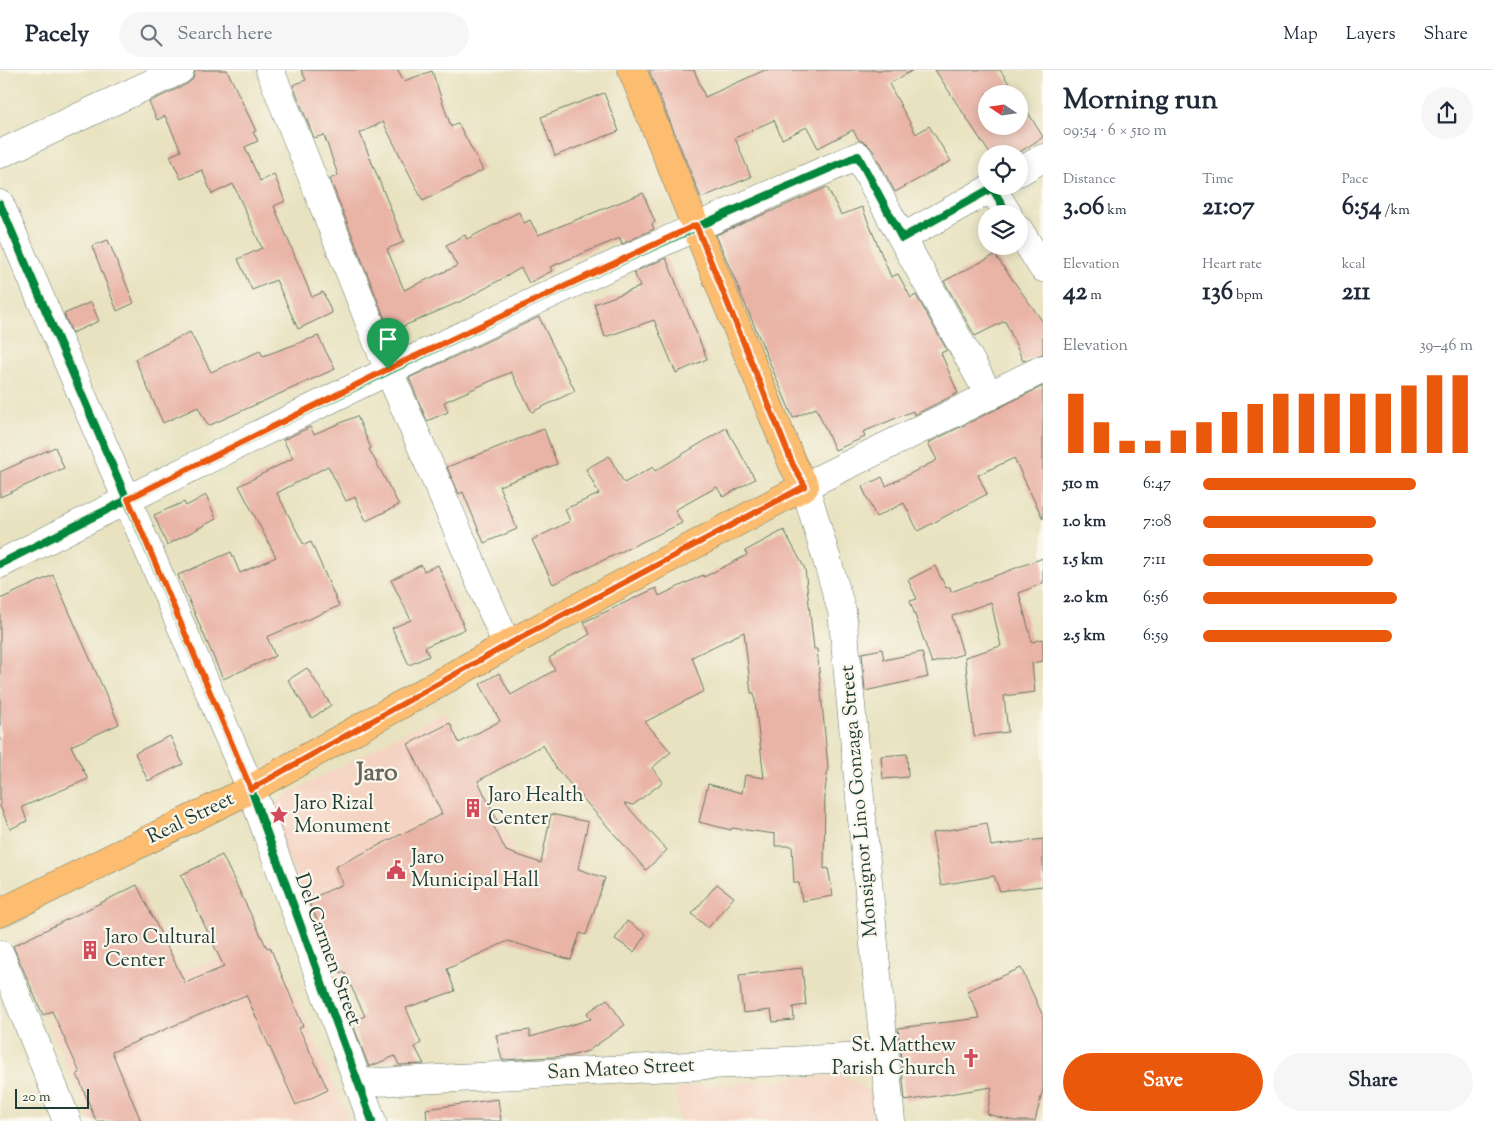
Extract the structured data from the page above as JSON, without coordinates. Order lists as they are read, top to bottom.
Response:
{
  "streets": {
    "main road": ["Real Street"],
    "street": ["Monsignor Lino Gonzaga Street", "Del Carmen Street", "San Mateo Street"]
  },
  "crossings": [
    ["Monsignor Lino Gonzaga Street", "Real Street"],
    ["Monsignor Lino Gonzaga Street", "San Mateo Street"],
    ["Real Street", "Del Carmen Street"],
    ["Del Carmen Street", "San Mateo Street"]
  ],
  "districts": ["Jaro"],
  "places": {
    "building": ["Jaro Health Center", "Jaro Cultural Center"],
    "place": ["Jaro Rizal Monument"],
    "public building": ["Jaro Municipal Hall"],
    "church": ["St. Matthew Parish Church"]
  },
  "scale_bar": "20 m",
  "north": "left",
  "page": {
    "header": "Pacely",
    "search": "Search here",
    "nav": ["Map", "Layers", "Share"],
    "heading": ["Morning run", "09:54 · 6 × 510 m"],
    "stats": [
      ["Distance", "3.06 km"],
      ["Time", "21:07"],
      ["Pace", "6:54 /km"],
      ["Elevation", "42 m"],
      ["Heart rate", "136 bpm"],
      ["kcal", "211"]
    ],
    "chart": ["Elevation", "39–46 m"],
    "list": [
      {
        "name": "510 m",
        "note": "6:47"
      },
      {
        "name": "1.0 km",
        "note": "7:08"
      },
      {
        "name": "1.5 km",
        "note": "7:11"
      },
      {
        "name": "2.0 km",
        "note": "6:56"
      },
      {
        "name": "2.5 km",
        "note": "6:59"
      }
    ],
    "buttons": ["Save", "Share"],
    "scale": "20 m"
  }
}
